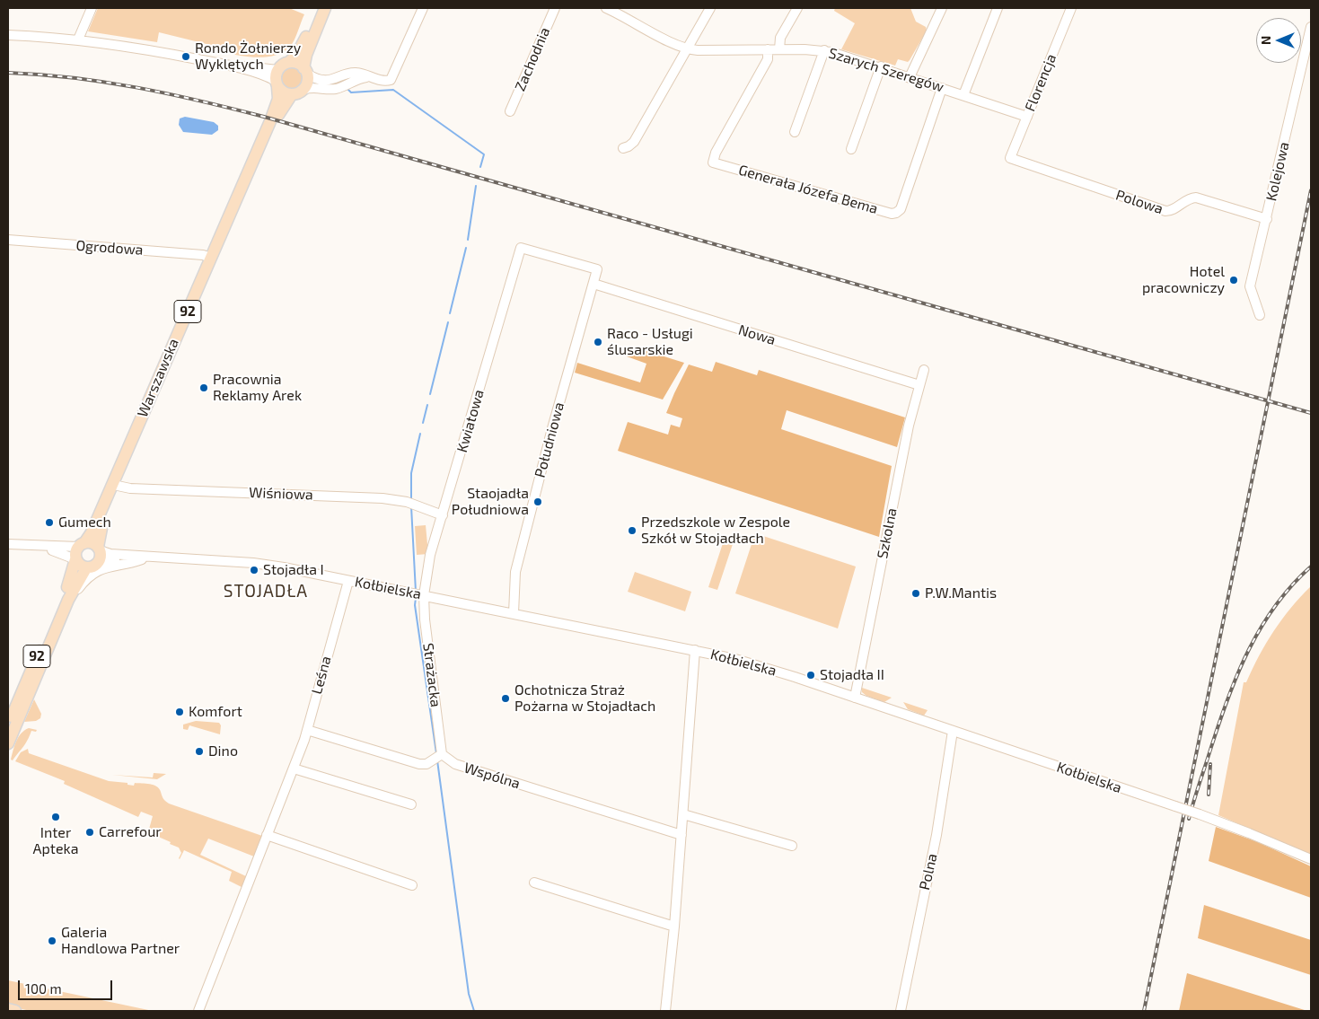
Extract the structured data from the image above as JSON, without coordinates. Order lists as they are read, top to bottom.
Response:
{
  "streets": {
    "main road": ["92", "Warszawska"],
    "street": [
      "Zachodnia",
      "Szarych Szeregów",
      "Florencja",
      "Kolejowa",
      "Generała Józefa Bema",
      "Polowa",
      "Ogrodowa",
      "Nowa",
      "Kwiatowa",
      "Południowa",
      "Wiśniowa",
      "Szkolna",
      "Kołbielska",
      "Leśna",
      "Strażacka",
      "Wspólna",
      "Polna"
    ]
  },
  "crossings": [
    ["Szarych Szeregów", "Florencja"],
    ["Szarych Szeregów", "Generała Józefa Bema"],
    ["Florencja", "Polowa"],
    ["Kolejowa", "Polowa"],
    ["Ogrodowa", "Warszawska"],
    ["92", "Warszawska"],
    ["92", "Kołbielska"],
    ["Nowa", "Południowa"],
    ["Nowa", "Szkolna"],
    ["Warszawska", "Wiśniowa"],
    ["Warszawska", "Kołbielska"],
    ["Kwiatowa", "Południowa"],
    ["Kwiatowa", "Wiśniowa"],
    ["Kwiatowa", "Kołbielska"],
    ["Kwiatowa", "Strażacka"],
    ["Południowa", "Kołbielska"],
    ["Szkolna", "Kołbielska"],
    ["Kołbielska", "Leśna"],
    ["Kołbielska", "Strażacka"],
    ["Kołbielska", "Polna"],
    ["Strażacka", "Wspólna"]
  ],
  "districts": ["STOJADŁA"],
  "places": [
    "Rondo Żołnierzy Wyklętych",
    "Hotel pracowniczy",
    "Raco - Usługi ślusarskie",
    "Pracownia Reklamy Arek",
    "Staojadła Południowa",
    "Gumech",
    "Przedszkole w Zespole Szkół w Stojadłach",
    "Stojadła I",
    "P.W.Mantis",
    "Stojadła II",
    "Ochotnicza Straż Pożarna w Stojadłach",
    "Komfort",
    "Dino",
    "Inter Apteka",
    "Carrefour",
    "Galeria Handlowa Partner"
  ],
  "scale_bar": "100 m",
  "north": "left"
}
